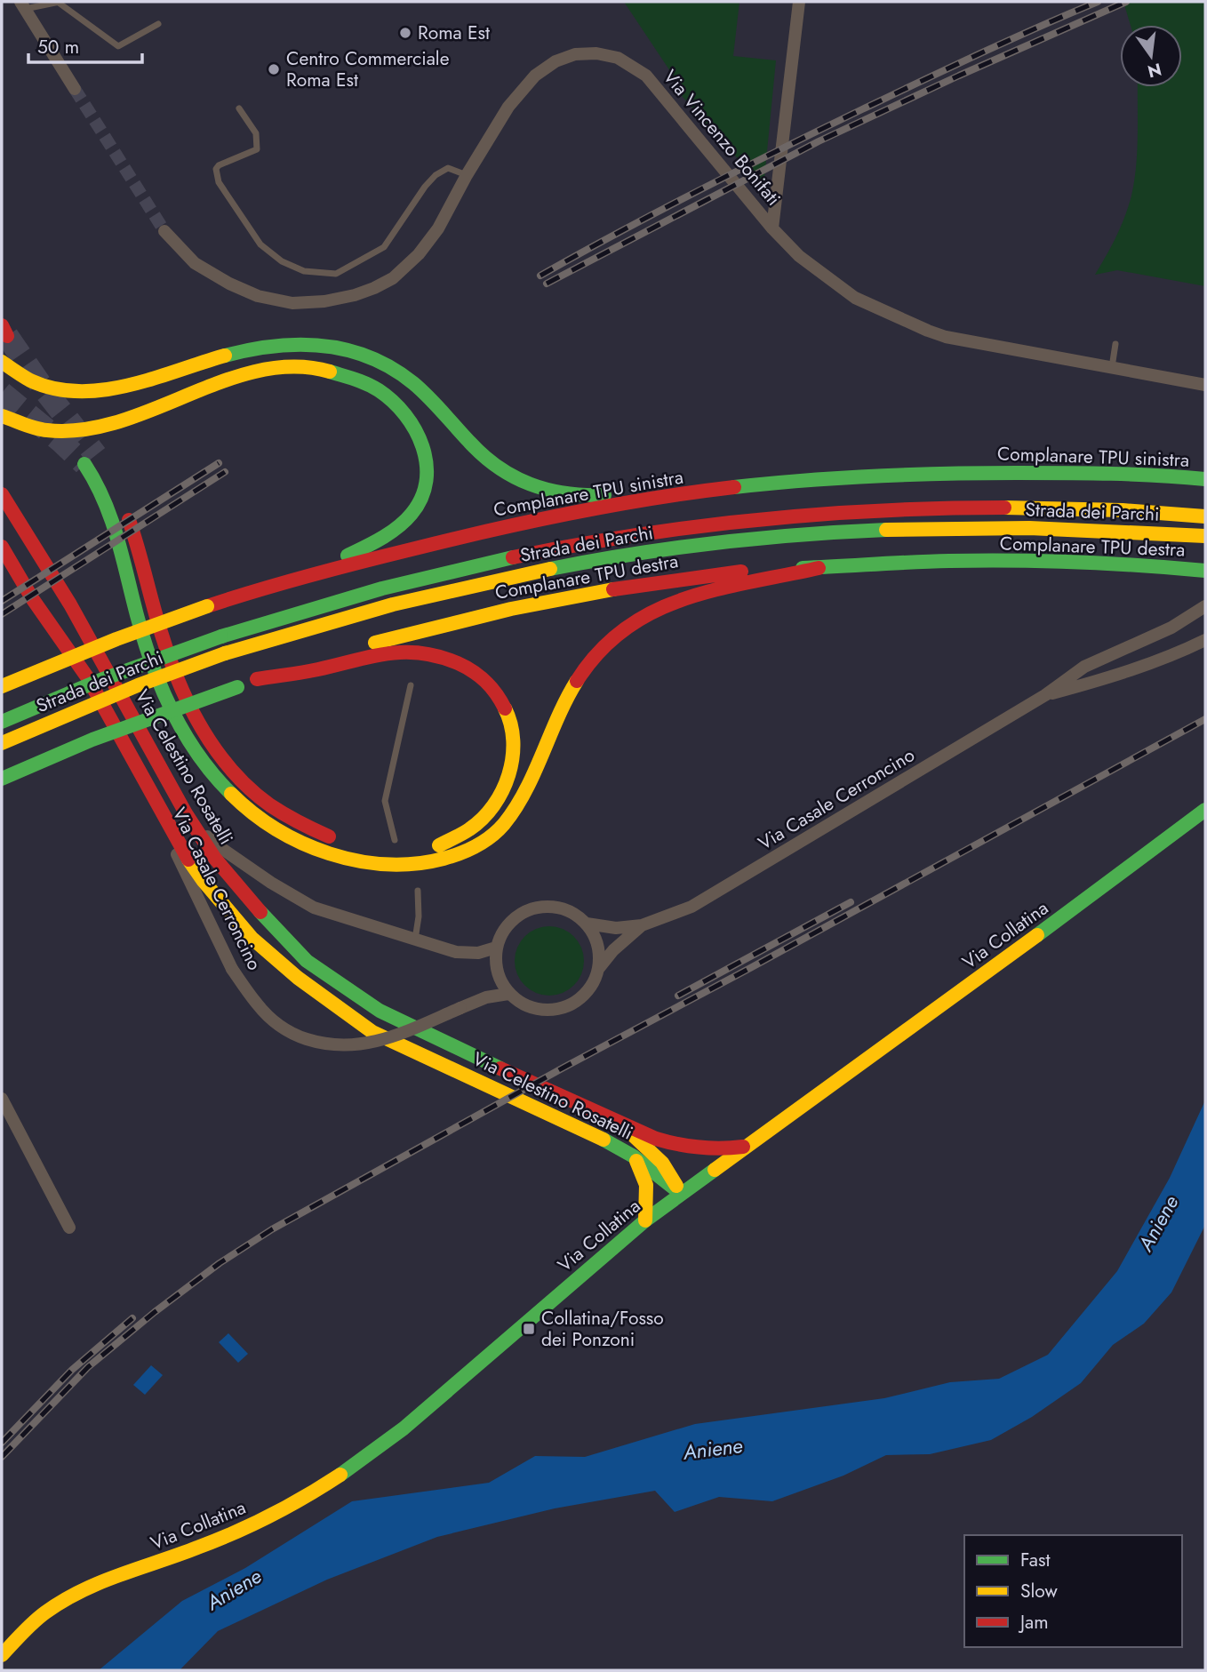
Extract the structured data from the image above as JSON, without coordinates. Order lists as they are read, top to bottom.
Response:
{
  "streets": {
    "main road": [
      "Complanare TPU sinistra",
      "Strada dei Parchi",
      "Complanare TPU destra",
      "Via Celestino Rosatelli",
      "Via Collatina"
    ],
    "street": ["Via Vincenzo Bonifati", "Via Casale Cerroncino"]
  },
  "crossings": [
    ["Via Celestino Rosatelli", "Via Casale Cerroncino"],
    ["Via Celestino Rosatelli", "Via Collatina"]
  ],
  "water": ["Aniene"],
  "places": {
    "other": ["Roma Est", "Centro Commerciale Roma Est"],
    "transit": ["Collatina/Fosso dei Ponzoni"]
  },
  "legend": ["Fast", "Slow", "Jam"],
  "scale_bar": "50 m",
  "north": "bottom"
}
